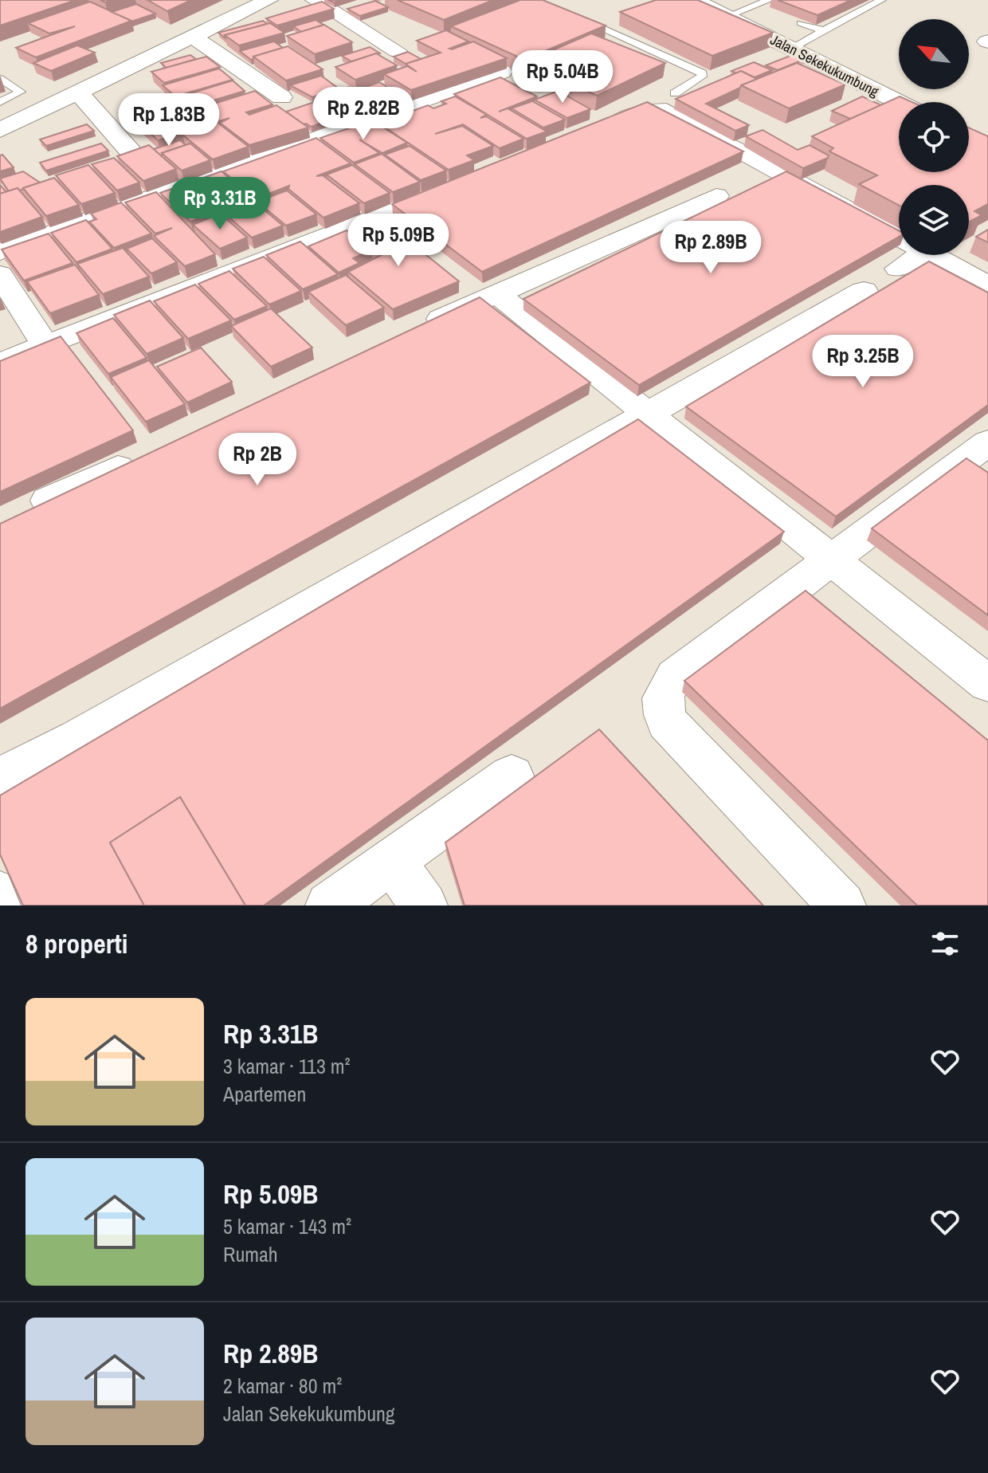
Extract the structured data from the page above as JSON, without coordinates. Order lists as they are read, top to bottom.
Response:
{
  "streets": {
    "street": ["Jalan Sekekukumbung"]
  },
  "north": "top left",
  "page": {
    "price": [
      "Rp 5.04B",
      "Rp 2.82B",
      "Rp 1.83B",
      "Rp 3.31B",
      "Rp 5.09B",
      "Rp 2.89B",
      "Rp 3.25B",
      "Rp 2B"
    ],
    "heading": "8 properti",
    "list": [
      {
        "name": "Rp 3.31B",
        "note": "3 kamar · 113 m² · Apartemen"
      },
      {
        "name": "Rp 5.09B",
        "note": "5 kamar · 143 m² · Rumah"
      },
      {
        "name": "Rp 2.89B",
        "note": "2 kamar · 80 m² · Jalan Sekekukumbung"
      }
    ]
  }
}
